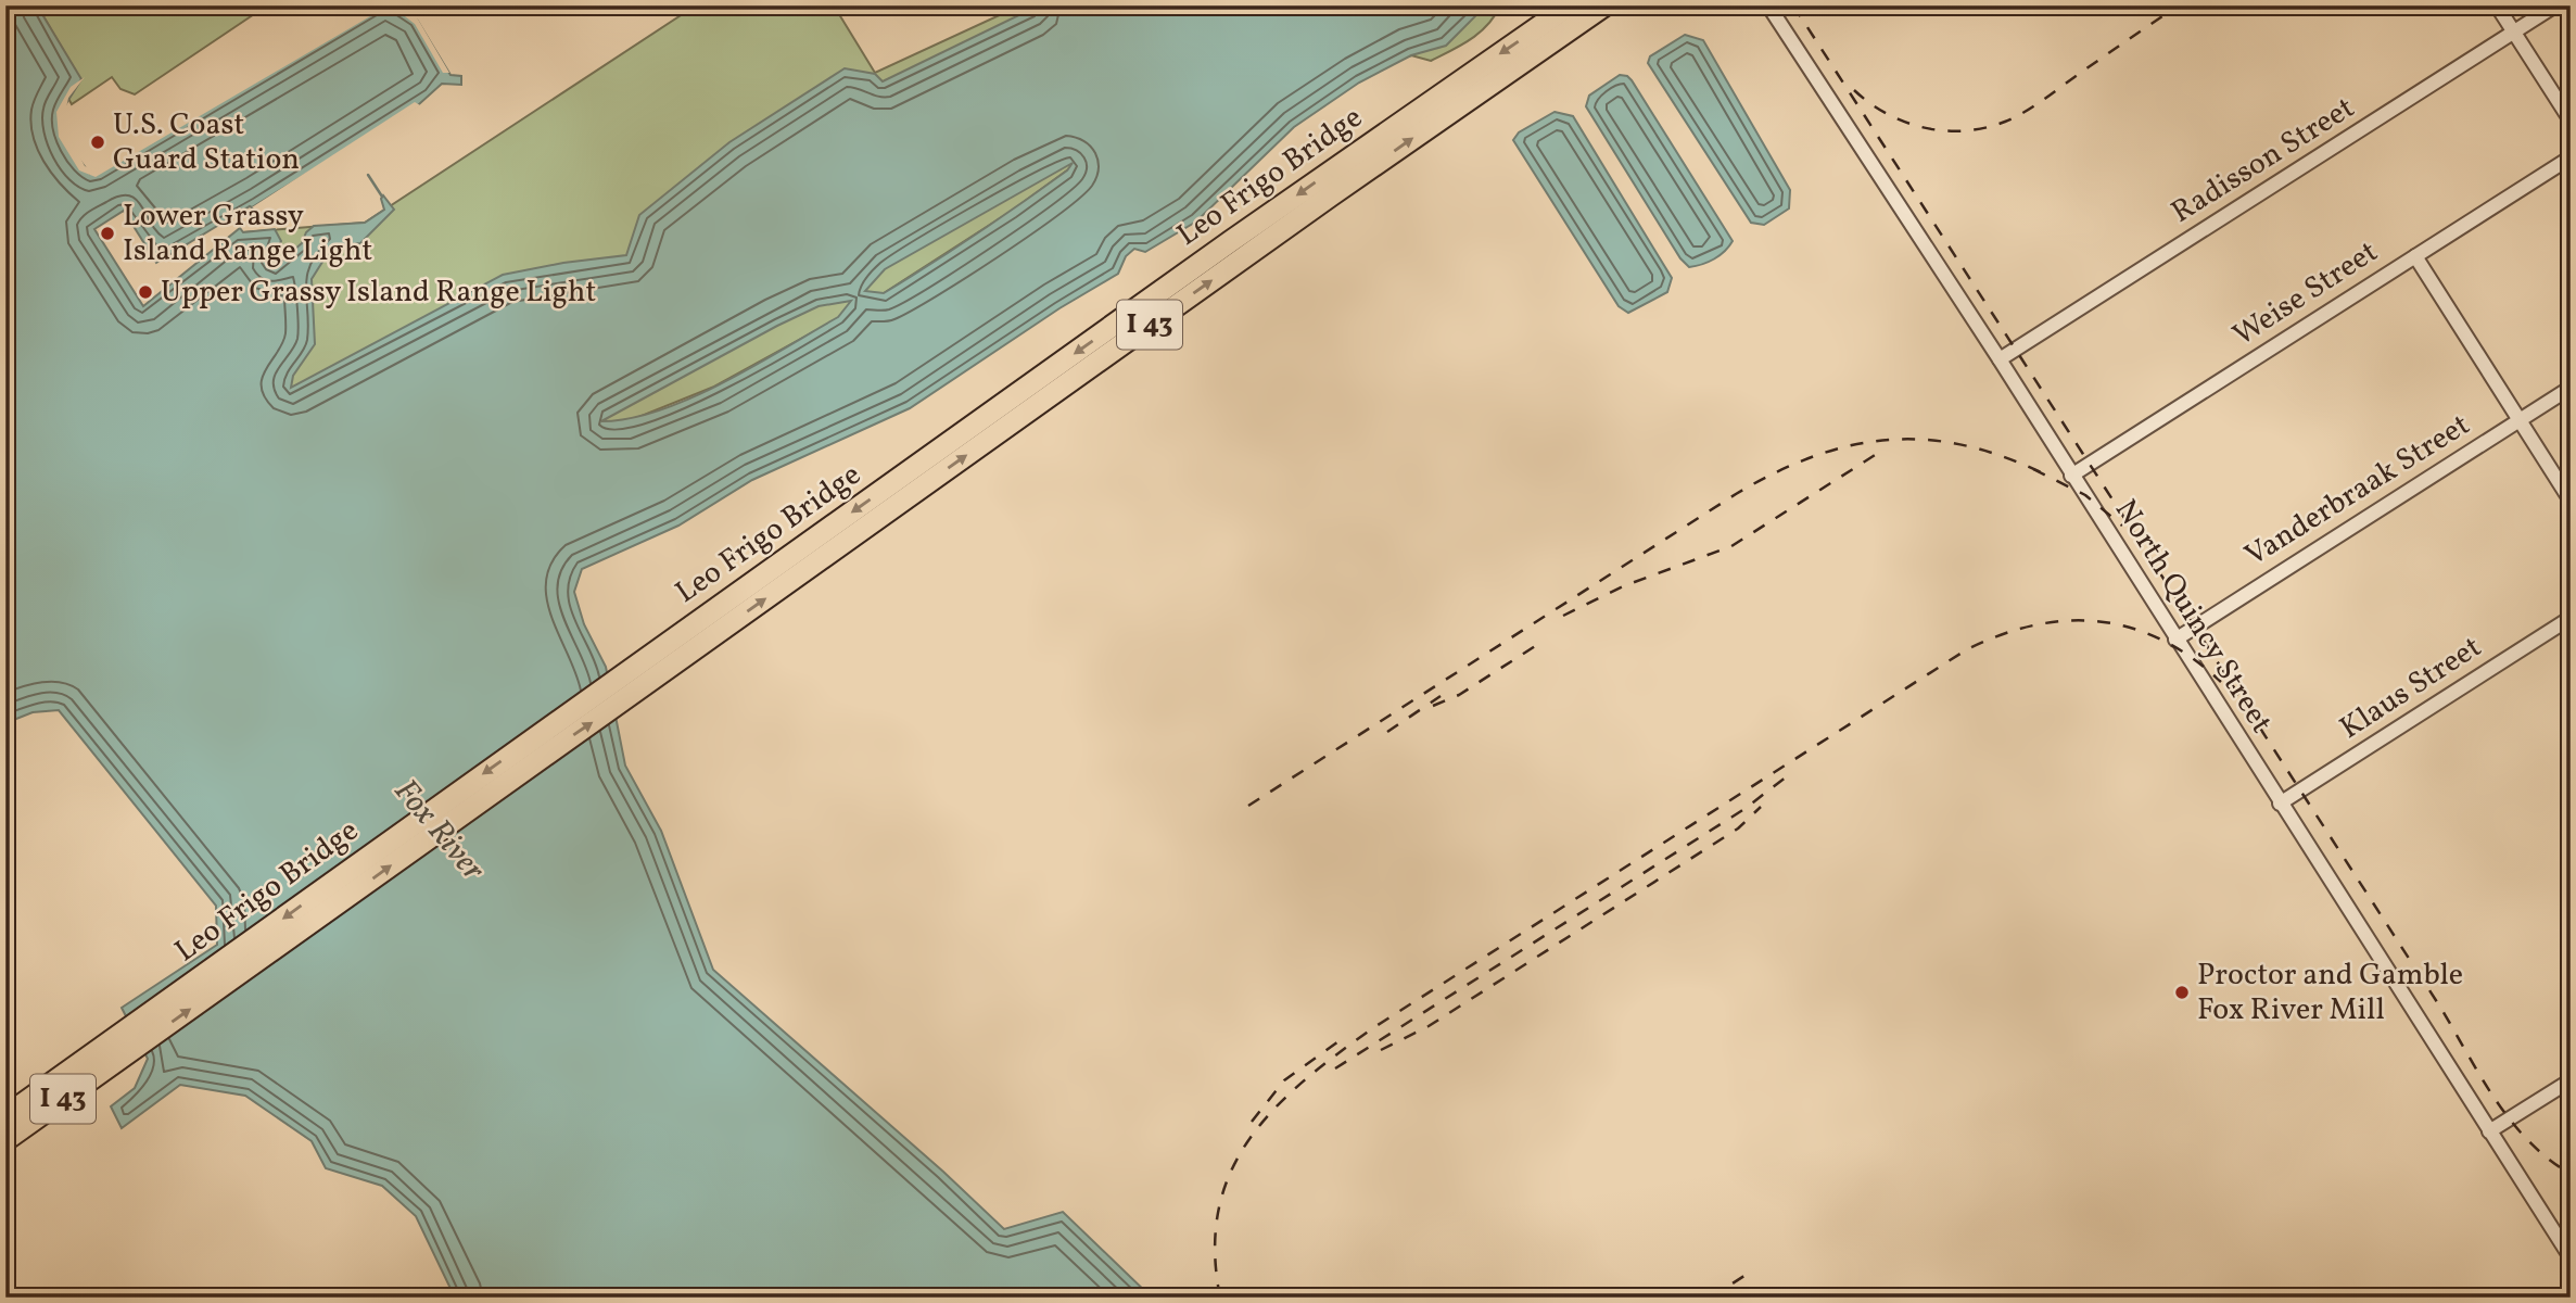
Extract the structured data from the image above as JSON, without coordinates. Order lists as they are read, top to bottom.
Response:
{
  "streets": {
    "highway": ["Leo Frigo Bridge", "I 43"],
    "street": [
      "Radisson Street",
      "Weise Street",
      "Vanderbraak Street",
      "North Quincy Street",
      "Klaus Street"
    ]
  },
  "crossings": [
    ["Radisson Street", "North Quincy Street"],
    ["Weise Street", "North Quincy Street"],
    ["Vanderbraak Street", "North Quincy Street"],
    ["North Quincy Street", "Klaus Street"]
  ],
  "water": ["Fox River"],
  "places": [
    "U.S. Coast Guard Station",
    "Lower Grassy Island Range Light",
    "Upper Grassy Island Range Light",
    "Proctor and Gamble Fox River Mill"
  ]
}
